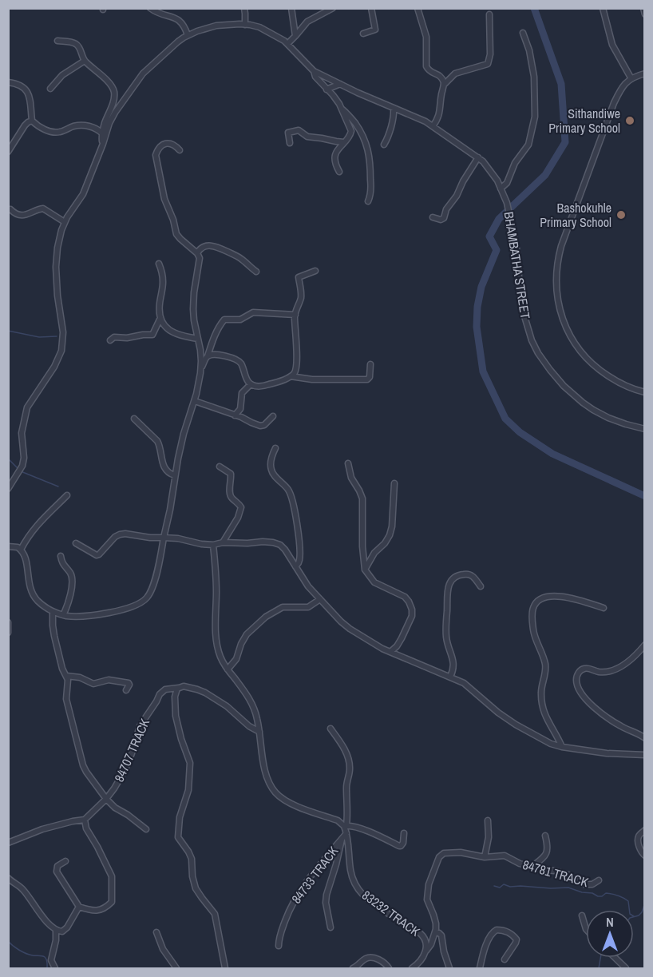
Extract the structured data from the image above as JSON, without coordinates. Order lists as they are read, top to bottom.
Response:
{
  "streets": {
    "street": [
      "BHAMBATHA STREET",
      "84707 TRACK",
      "84781 TRACK",
      "84733 TRACK",
      "83232 TRACK"
    ]
  },
  "crossings": [
    ["84733 TRACK", "83232 TRACK"]
  ],
  "places": ["Sithandiwe Primary School", "Bashokuhle Primary School"],
  "north": "top"
}
